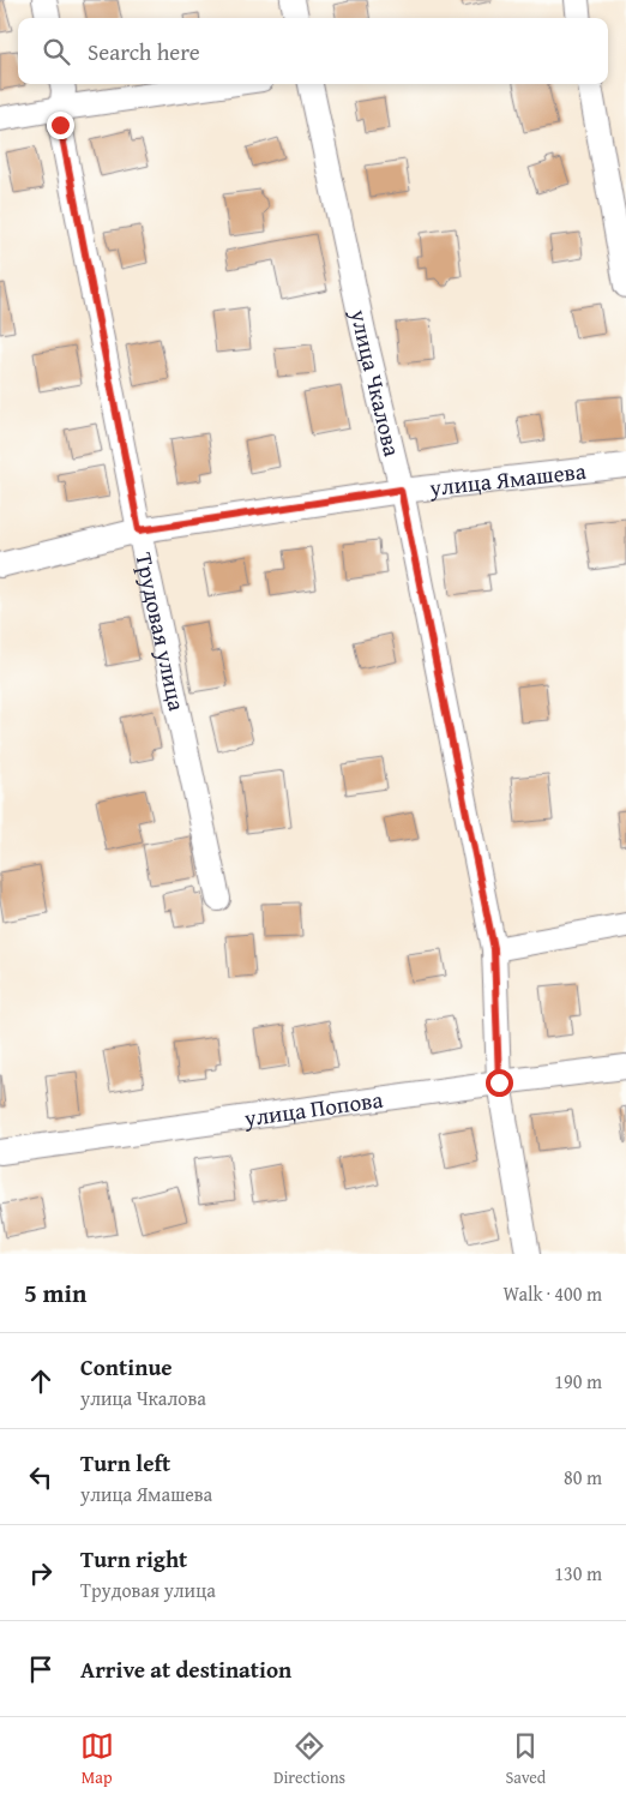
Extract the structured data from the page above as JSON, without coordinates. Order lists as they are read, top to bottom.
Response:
{
  "streets": {
    "street": [
      "улица Чкалова",
      "улица Ямашева",
      "Трудовая улица",
      "улица Попова"
    ]
  },
  "crossings": [
    ["улица Чкалова", "улица Ямашева"],
    ["улица Чкалова", "улица Попова"],
    ["улица Ямашева", "Трудовая улица"]
  ],
  "page": {
    "search": "Search here",
    "heading": ["5 min", "Walk · 400 m"],
    "list": [
      ["Continue", "улица Чкалова", "190 m"],
      ["Turn left", "улица Ямашева", "80 m"],
      ["Turn right", "Трудовая улица", "130 m"],
      "Arrive at destination"
    ],
    "nav": ["Map", "Directions", "Saved"]
  }
}
